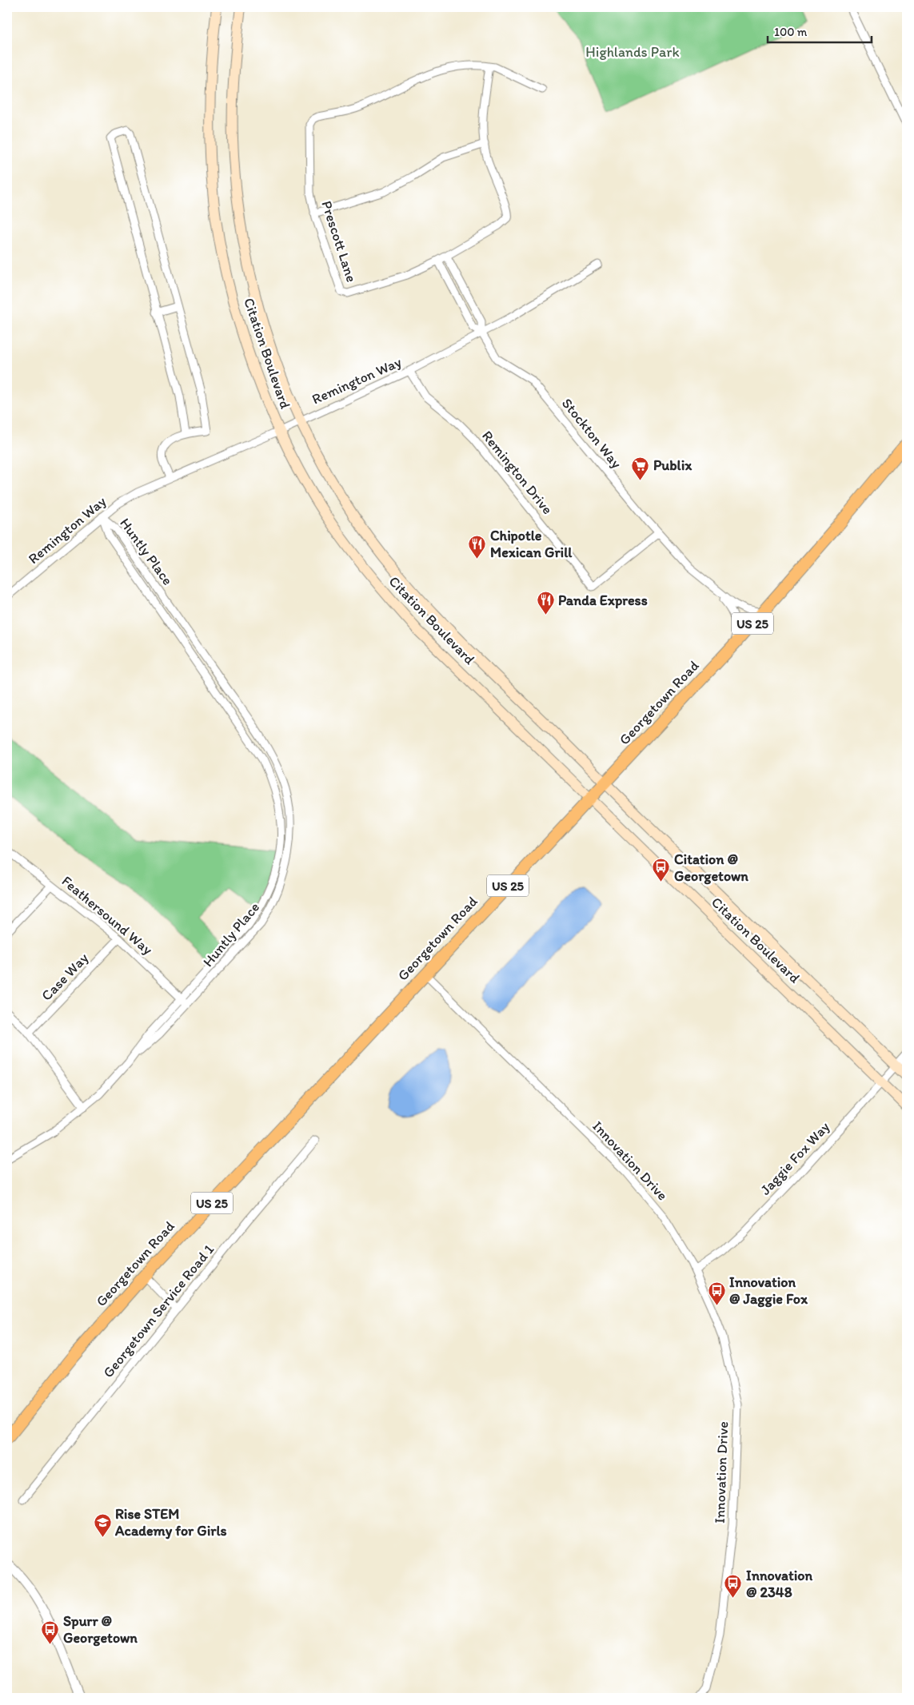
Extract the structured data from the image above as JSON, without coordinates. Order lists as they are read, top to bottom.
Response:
{
  "streets": {
    "main road": ["Citation Boulevard", "US 25", "Georgetown Road"],
    "street": [
      "Prescott Lane",
      "Remington Way",
      "Stockton Way",
      "Remington Drive",
      "Huntly Place",
      "Feathersound Way",
      "Case Way",
      "Jaggie Fox Way",
      "Innovation Drive",
      "Georgetown Service Road 1"
    ]
  },
  "crossings": [
    ["Prescott Lane", "Stockton Way"],
    ["Citation Boulevard", "Remington Way"],
    ["Citation Boulevard", "Georgetown Road"],
    ["Citation Boulevard", "Jaggie Fox Way"],
    ["Remington Way", "Stockton Way"],
    ["Remington Way", "Remington Drive"],
    ["Remington Way", "Huntly Place"],
    ["Stockton Way", "Remington Drive"],
    ["Stockton Way", "Georgetown Road"],
    ["Huntly Place", "Feathersound Way"],
    ["Georgetown Road", "Innovation Drive"],
    ["Feathersound Way", "Case Way"],
    ["Jaggie Fox Way", "Innovation Drive"]
  ],
  "parks": ["Highlands Park"],
  "places": {
    "supermarket": ["Publix"],
    "restaurant": ["Chipotle Mexican Grill", "Panda Express"],
    "bus stop": [
      "Citation @ Georgetown",
      "Innovation @ Jaggie Fox",
      "Innovation @ 2348",
      "Spurr @ Georgetown"
    ],
    "school or university": ["Rise STEM Academy for Girls"]
  },
  "scale_bar": "100 m"
}
